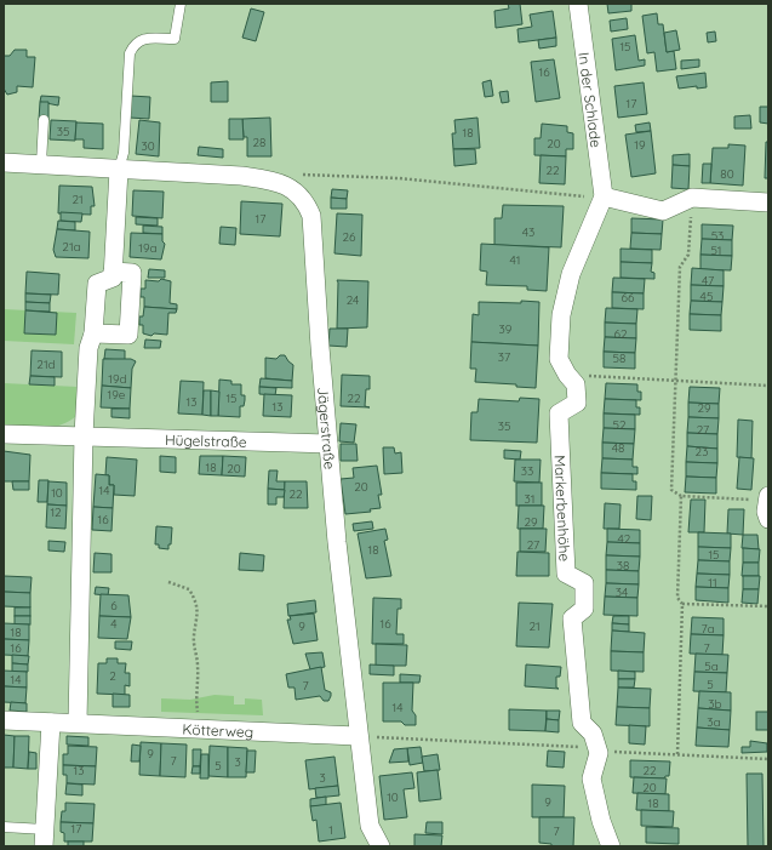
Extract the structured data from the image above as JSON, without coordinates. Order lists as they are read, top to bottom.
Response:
{
  "streets": {
    "street": [
      "In der Schlade",
      "Jägerstraße",
      "Hügelstraße",
      "Markerbenhöhe",
      "Kötterweg"
    ]
  },
  "crossings": [
    ["In der Schlade", "Markerbenhöhe"],
    ["Jägerstraße", "Hügelstraße"],
    ["Jägerstraße", "Kötterweg"]
  ],
  "house_numbers": [
    "15",
    "16",
    "17",
    "35",
    "18",
    "28",
    "20",
    "19",
    "30",
    "22",
    "80",
    "21",
    "17",
    "43",
    "53",
    "26",
    "21a",
    "19a",
    "51",
    "41",
    "47",
    "45",
    "66",
    "24",
    "39",
    "62",
    "37",
    "58",
    "21d",
    "19d",
    "19e",
    "15",
    "22",
    "13",
    "13",
    "29",
    "52",
    "35",
    "27",
    "48",
    "23",
    "18",
    "20",
    "33",
    "20",
    "14",
    "10",
    "22",
    "31",
    "12",
    "16",
    "29",
    "42",
    "27",
    "18",
    "15",
    "38",
    "11",
    "34",
    "6",
    "4",
    "16",
    "9",
    "21",
    "7a",
    "18",
    "16",
    "7",
    "5a",
    "2",
    "14",
    "5",
    "7",
    "3b",
    "14",
    "3a",
    "9",
    "7",
    "3",
    "5",
    "13",
    "22",
    "3",
    "20",
    "10",
    "9",
    "18",
    "17",
    "1",
    "7"
  ]
}
